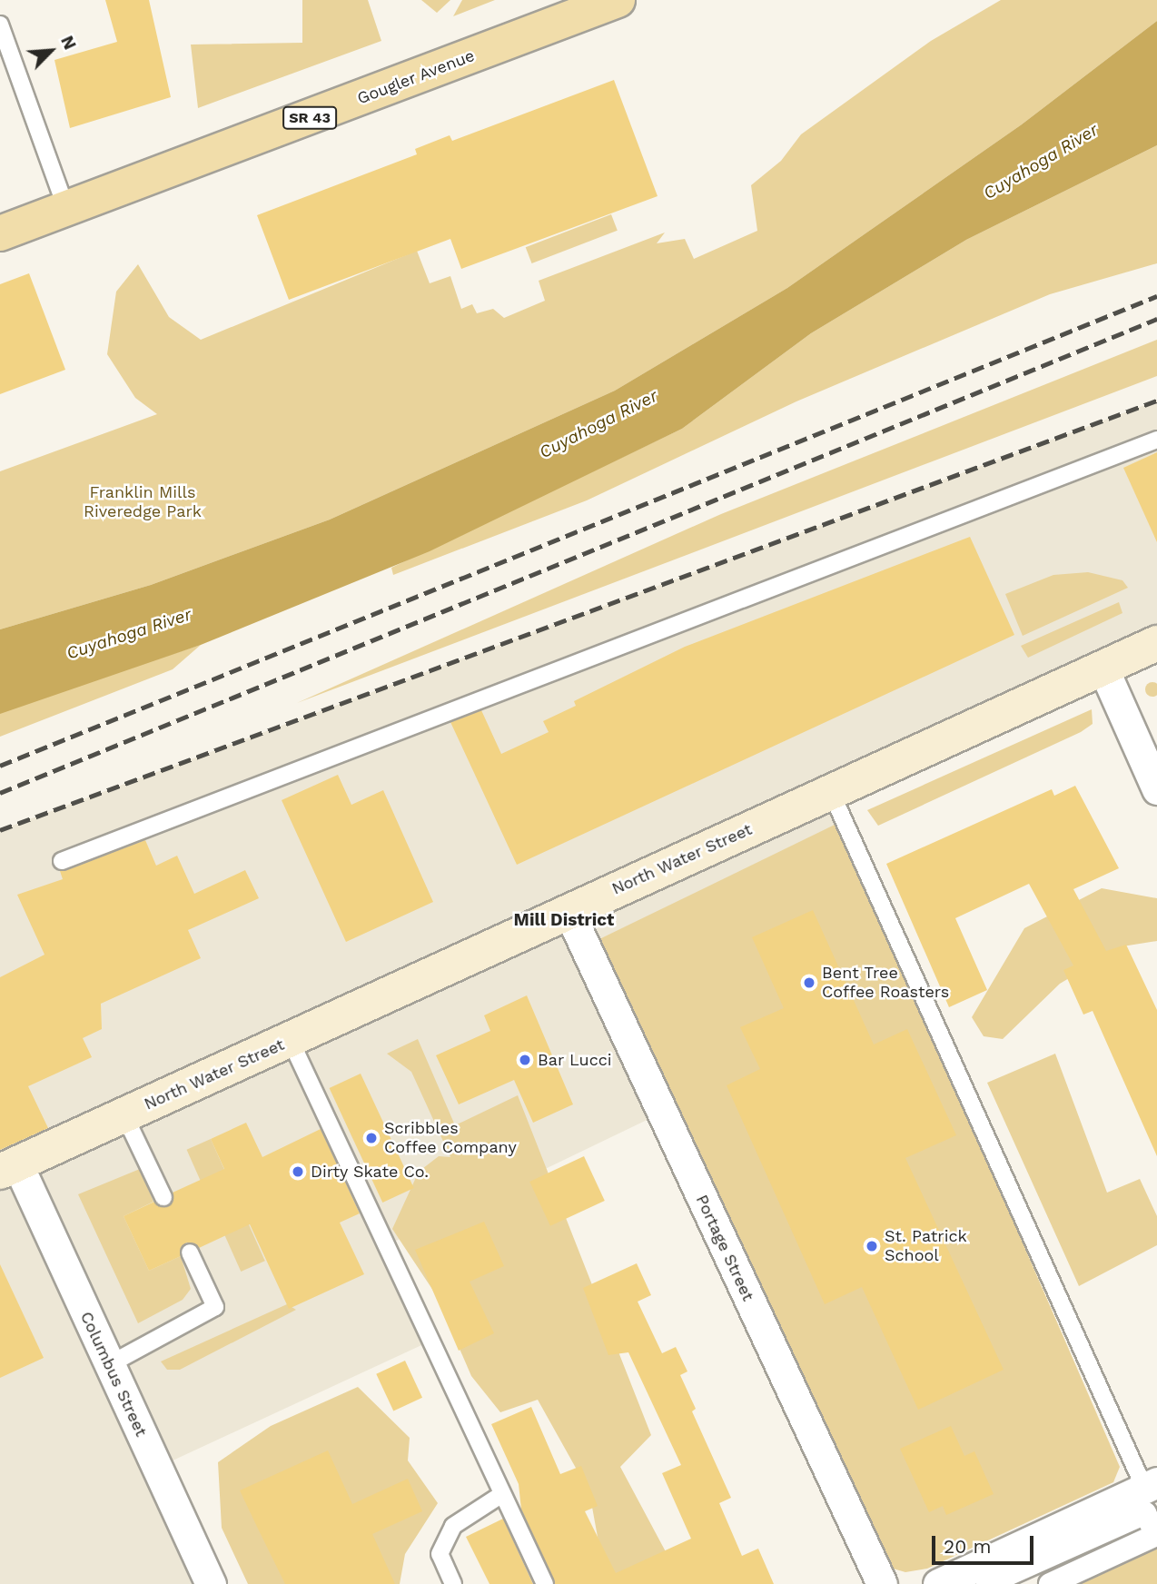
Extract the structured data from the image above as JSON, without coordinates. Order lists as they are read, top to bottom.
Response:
{
  "streets": {
    "main road": ["Gougler Avenue", "SR 43", "North Water Street"],
    "street": ["Portage Street", "Columbus Street"]
  },
  "crossings": [
    ["North Water Street", "Portage Street"],
    ["North Water Street", "Columbus Street"]
  ],
  "districts": ["Mill District"],
  "water": ["Cuyahoga River"],
  "parks": ["Franklin Mills Riveredge Park"],
  "places": [
    "Bent Tree Coffee Roasters",
    "Bar Lucci",
    "Scribbles Coffee Company",
    "Dirty Skate Co.",
    "St. Patrick School"
  ],
  "scale_bar": "20 m",
  "north": "top right"
}
